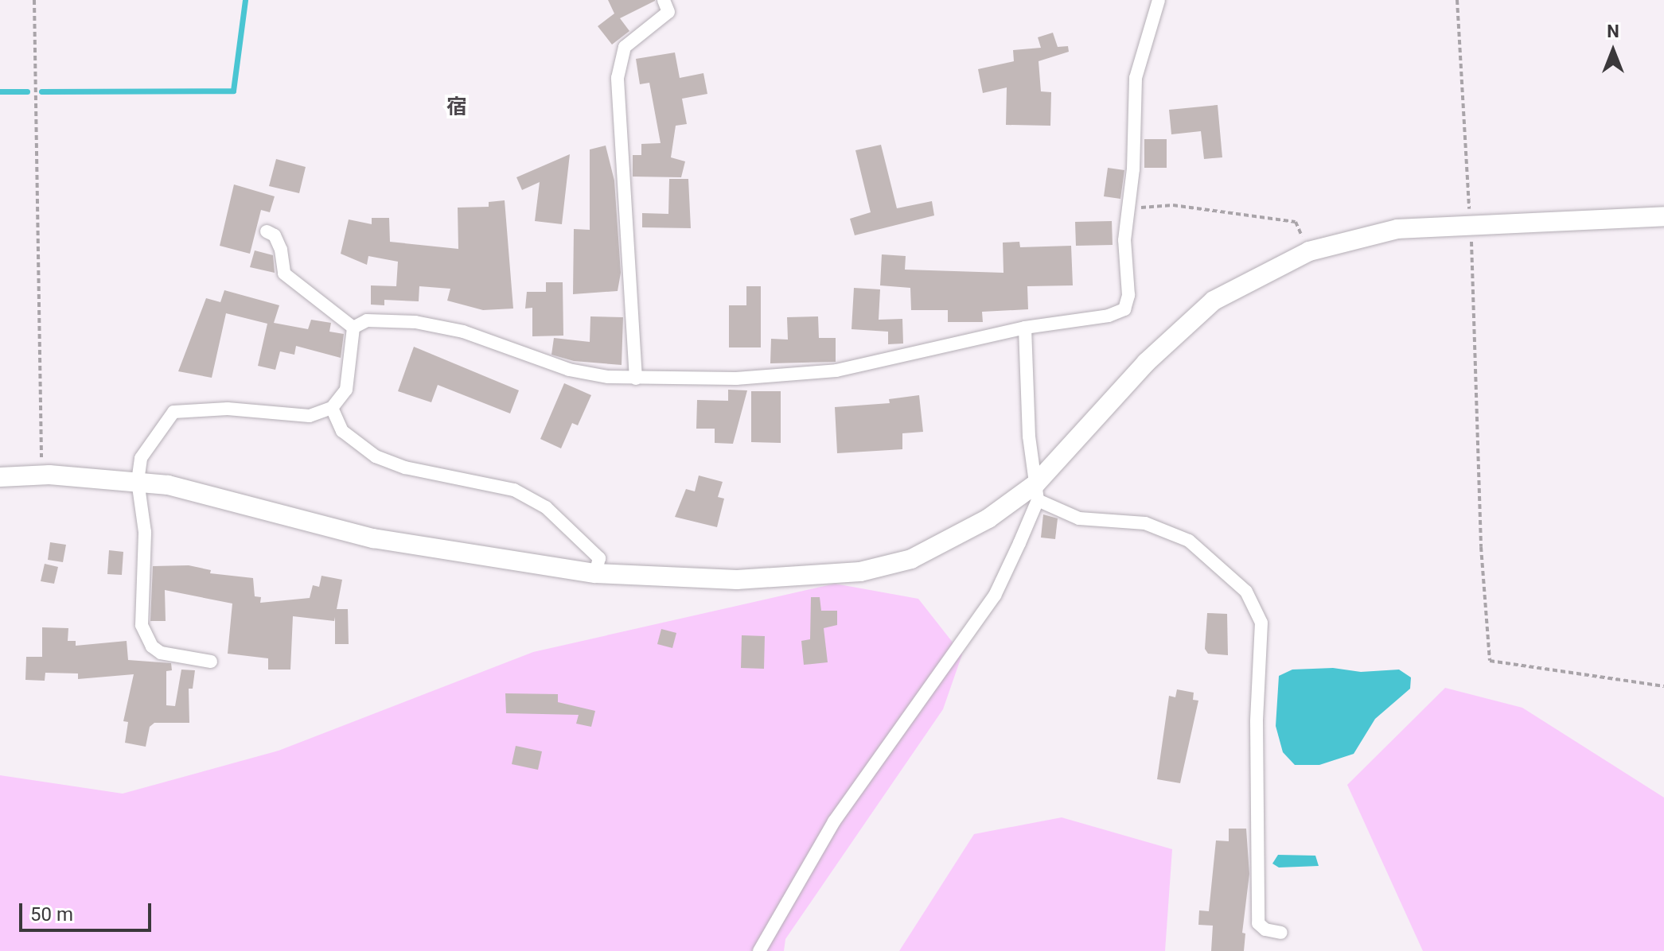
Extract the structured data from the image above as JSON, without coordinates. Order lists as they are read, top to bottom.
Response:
{
  "districts": ["宿"],
  "scale_bar": "50 m",
  "north": "top"
}
